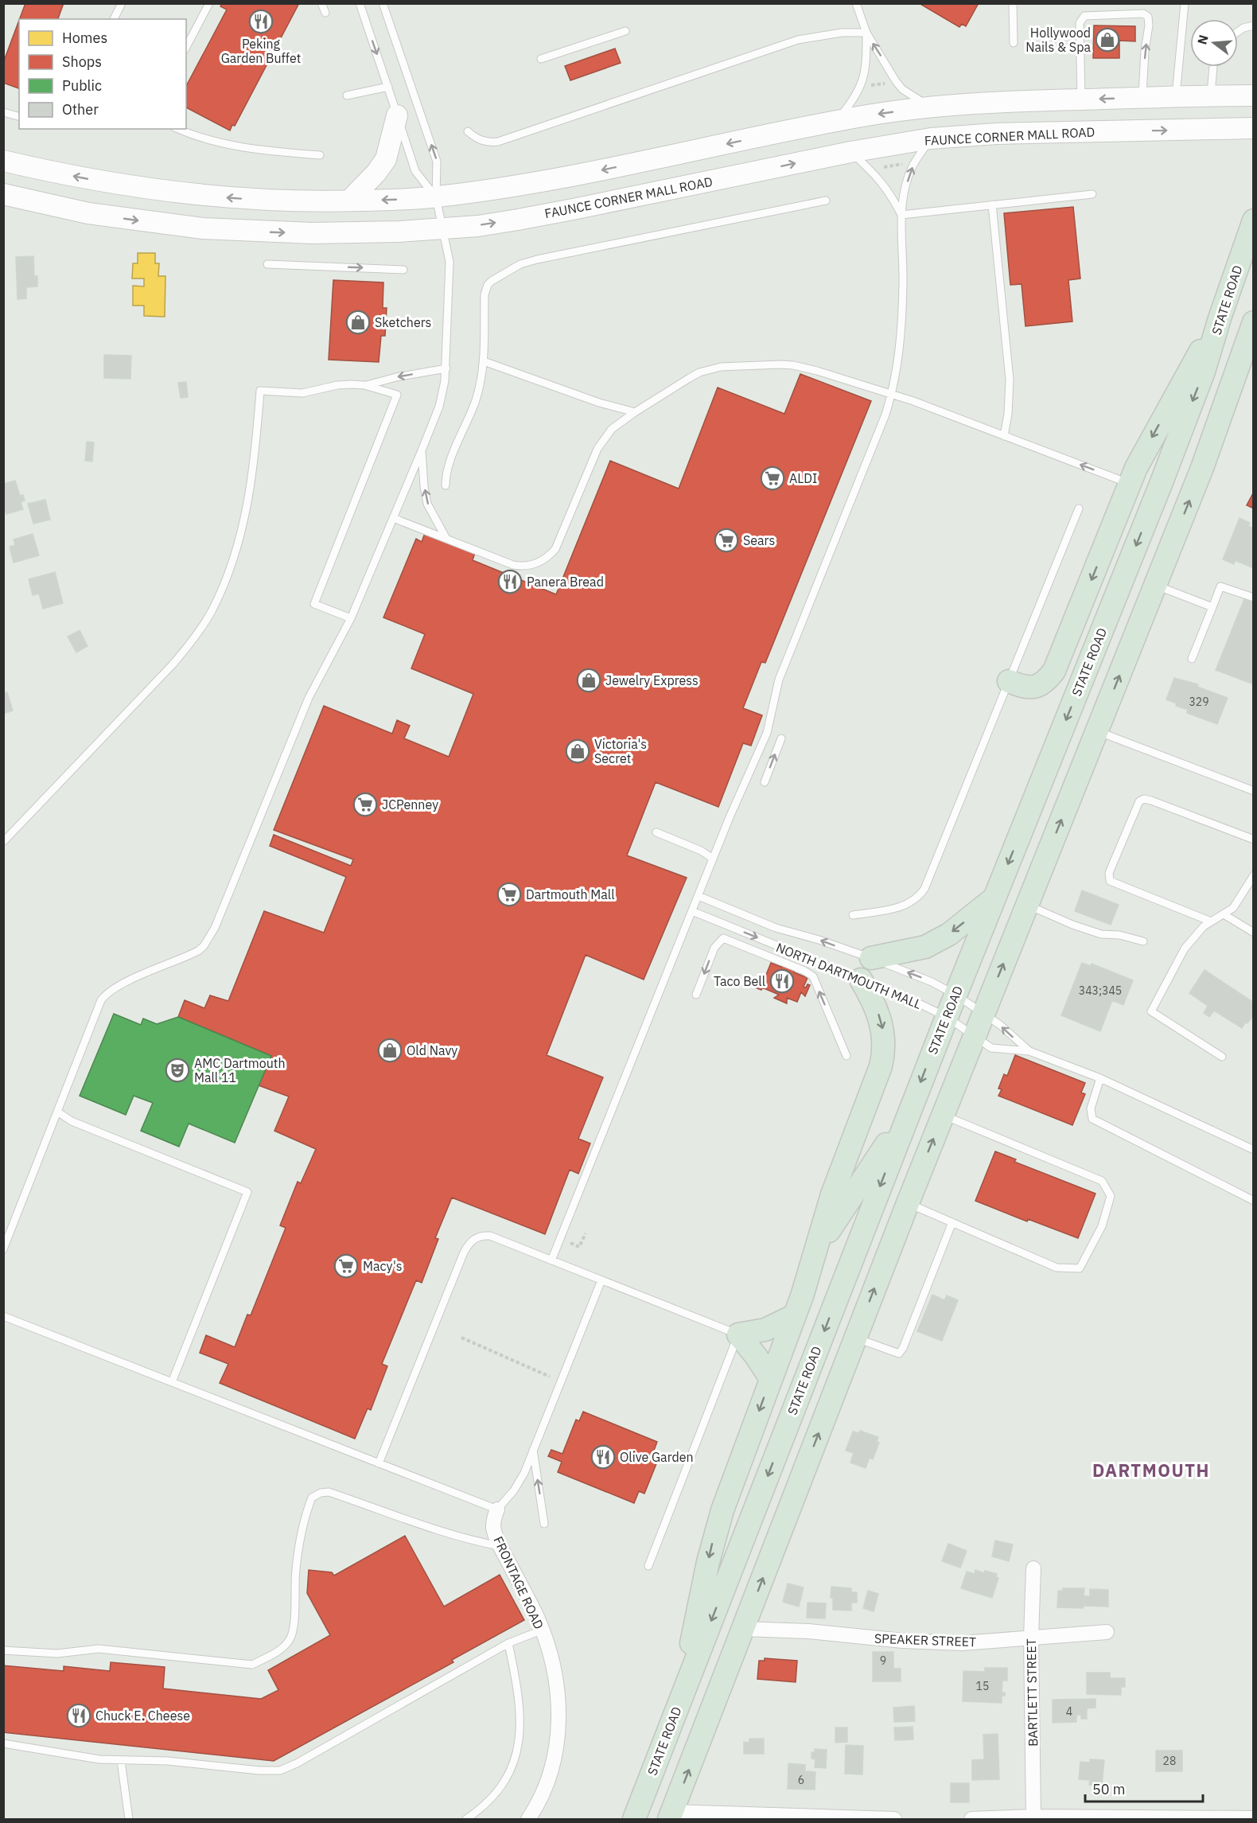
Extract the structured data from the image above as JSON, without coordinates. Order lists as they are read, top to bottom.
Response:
{
  "streets": {
    "main road": ["FAUNCE CORNER MALL ROAD", "STATE ROAD"],
    "street": ["FRONTAGE ROAD", "SPEAKER STREET", "BARTLETT STREET"],
    "lane": ["NORTH DARTMOUTH MALL"]
  },
  "crossings": [
    ["STATE ROAD", "NORTH DARTMOUTH MALL"],
    ["SPEAKER STREET", "BARTLETT STREET"]
  ],
  "districts": ["DARTMOUTH"],
  "places": {
    "restaurant": [
      "Peking Garden Buffet",
      "Panera Bread",
      "Taco Bell",
      "Olive Garden",
      "Chuck E. Cheese"
    ],
    "shop": [
      "Hollywood Nails & Spa",
      "Sketchers",
      "Jewelry Express",
      "Victoria's Secret",
      "Old Navy"
    ],
    "supermarket": [
      "ALDI",
      "Sears",
      "JCPenney",
      "Dartmouth Mall",
      "Macy's"
    ],
    "theatre": ["AMC Dartmouth Mall 11"]
  },
  "house_numbers": [
    "329",
    "343;345",
    "9",
    "15",
    "4",
    "28",
    "6"
  ],
  "legend": [
    "Homes",
    "Shops",
    "Public",
    "Other"
  ],
  "scale_bar": "50 m",
  "north": "left"
}
